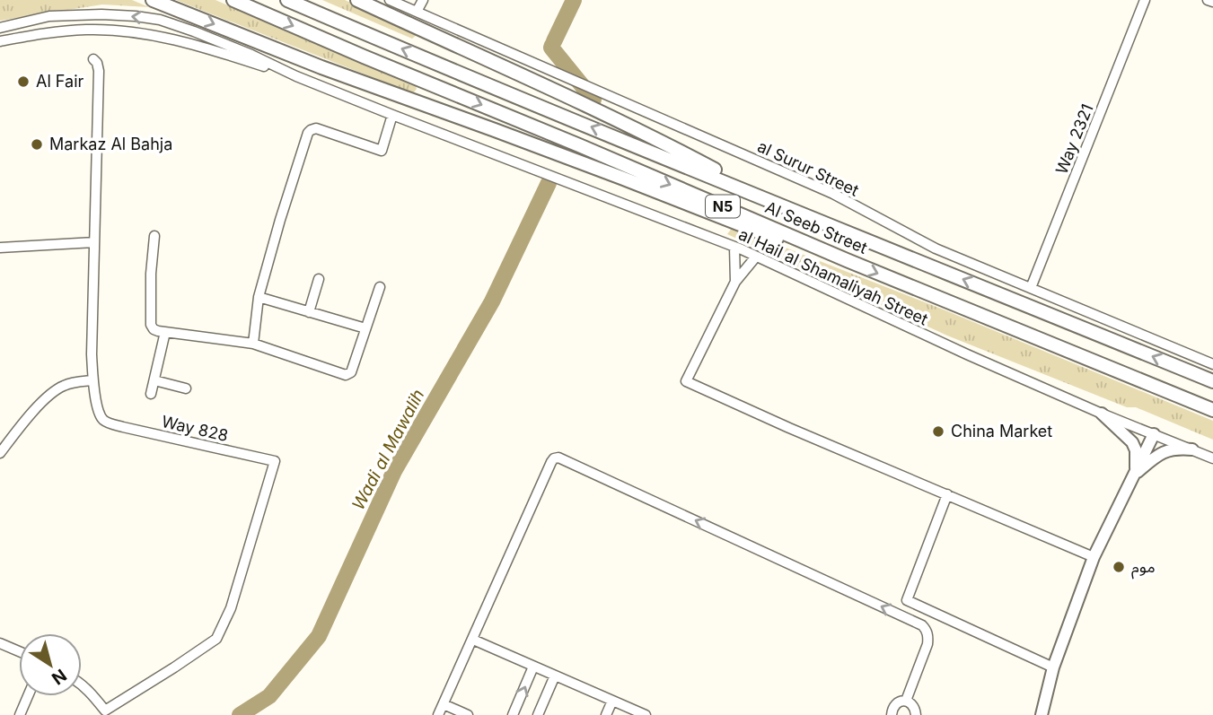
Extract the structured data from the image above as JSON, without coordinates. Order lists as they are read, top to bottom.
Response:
{
  "streets": {
    "highway": ["N5", "Al Seeb Street"],
    "street": [
      "Way 2321",
      "al Surur Street",
      "al Hail al Shamaliyah Street",
      "Way 828"
    ]
  },
  "crossings": [
    ["Way 2321", "al Surur Street"]
  ],
  "water": ["Wadi al Mawalih"],
  "places": [
    "Al Fair",
    "Markaz Al Bahja",
    "China Market",
    "موم"
  ],
  "north": "bottom right"
}
